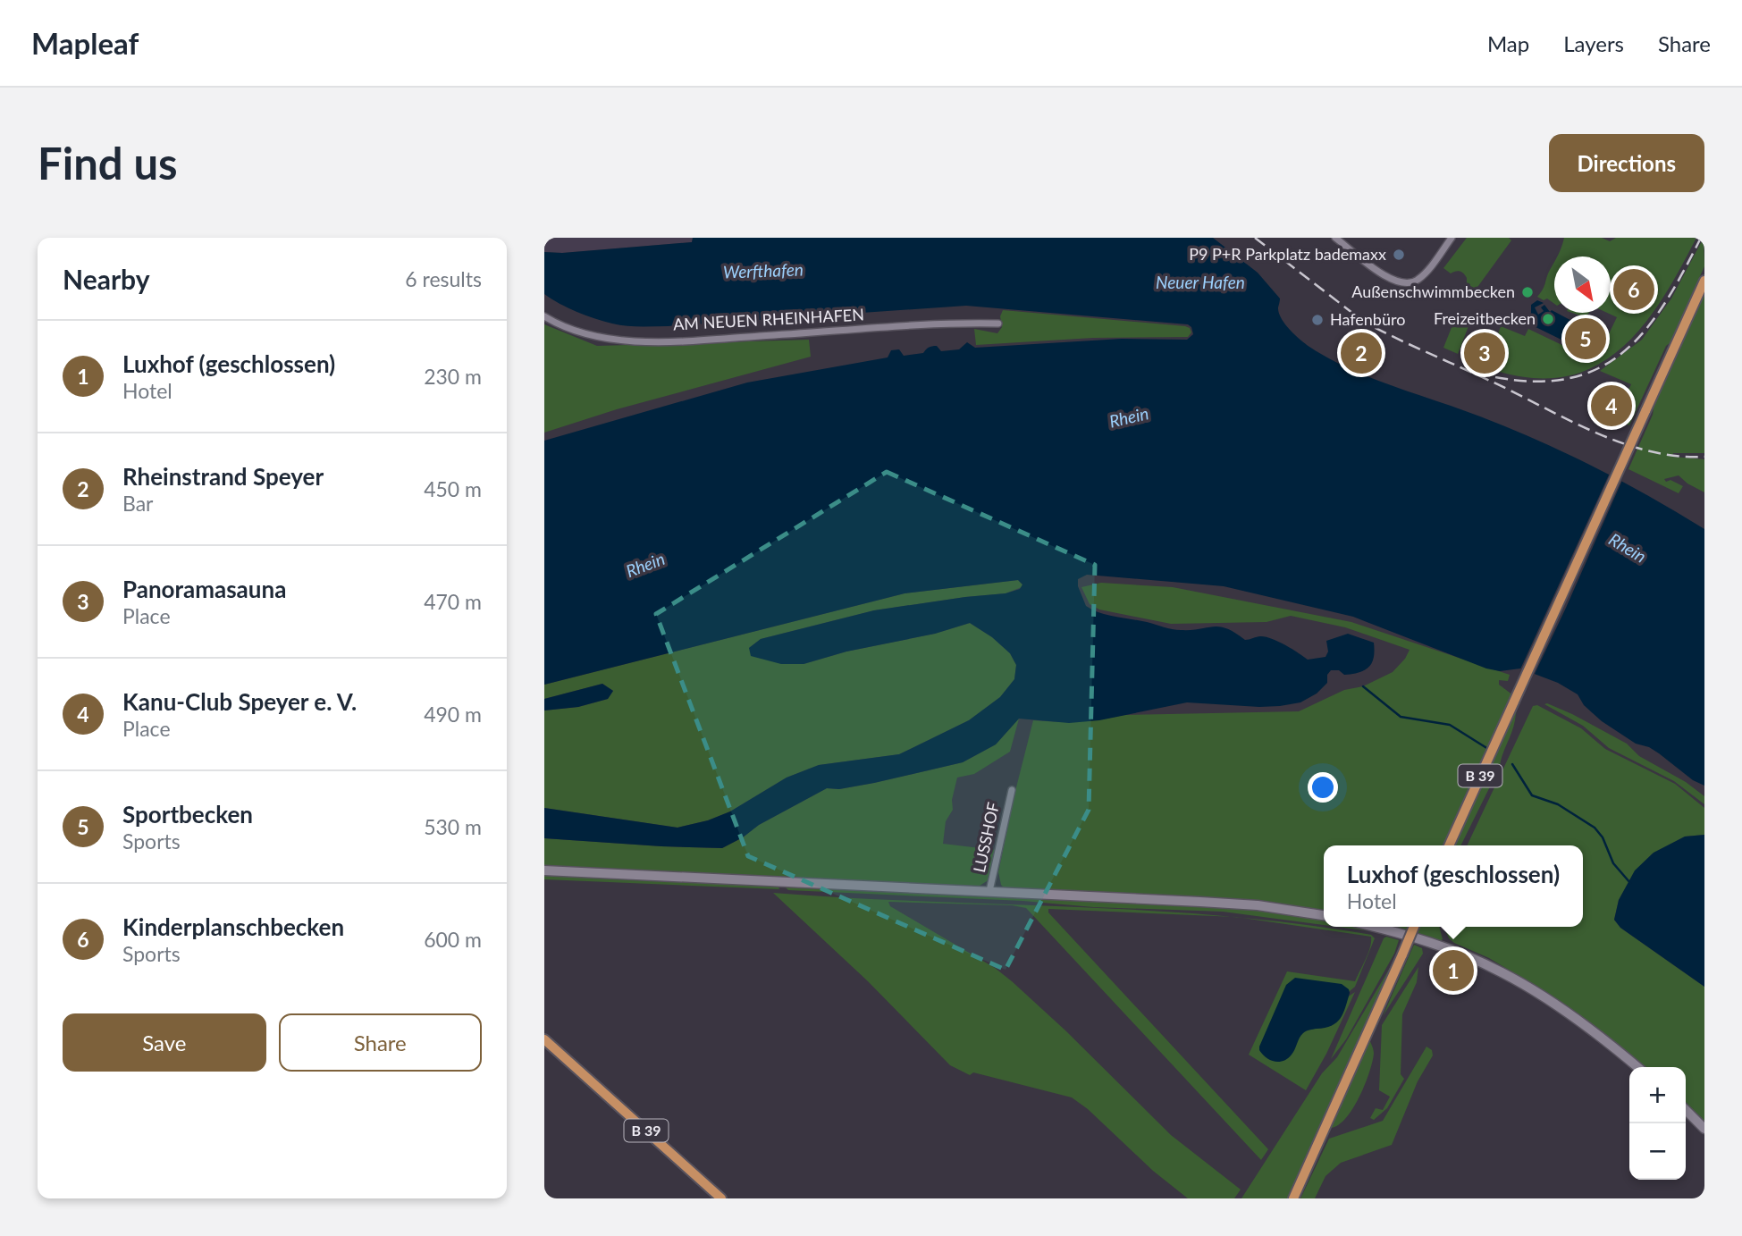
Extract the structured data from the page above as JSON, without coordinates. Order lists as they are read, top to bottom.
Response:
{
  "streets": {
    "main road": ["B 39"],
    "street": ["AM NEUEN RHEINHAFEN", "LUSSHOF"]
  },
  "water": ["Werfthafen", "Neuer Hafen", "Rhein"],
  "places": [
    "P9 P+R Parkplatz bademaxx",
    "Außenschwimmbecken",
    "Freizeitbecken",
    "Hafenbüro"
  ],
  "north": "bottom right",
  "page": {
    "header": "Mapleaf",
    "nav": ["Map", "Layers", "Share"],
    "buttons": [
      "Directions",
      ["Save", "Share"]
    ],
    "title": "Find us",
    "heading": ["Nearby", "6 results"],
    "pins": [
      "6",
      "5",
      "2",
      "3",
      "4",
      "1"
    ],
    "list": [
      {
        "mark": "1",
        "name": "Luxhof (geschlossen)",
        "note": "Hotel",
        "value": "230 m"
      },
      {
        "mark": "2",
        "name": "Rheinstrand Speyer",
        "note": "Bar",
        "value": "450 m"
      },
      {
        "mark": "3",
        "name": "Panoramasauna",
        "note": "Place",
        "value": "470 m"
      },
      {
        "mark": "4",
        "name": "Kanu-Club Speyer e. V.",
        "note": "Place",
        "value": "490 m"
      },
      {
        "mark": "5",
        "name": "Sportbecken",
        "note": "Sports",
        "value": "530 m"
      },
      {
        "mark": "6",
        "name": "Kinderplanschbecken",
        "note": "Sports",
        "value": "600 m"
      }
    ],
    "popup": ["Luxhof (geschlossen)", "Hotel"],
    "map_buttons": ["+", "−"]
  }
}
